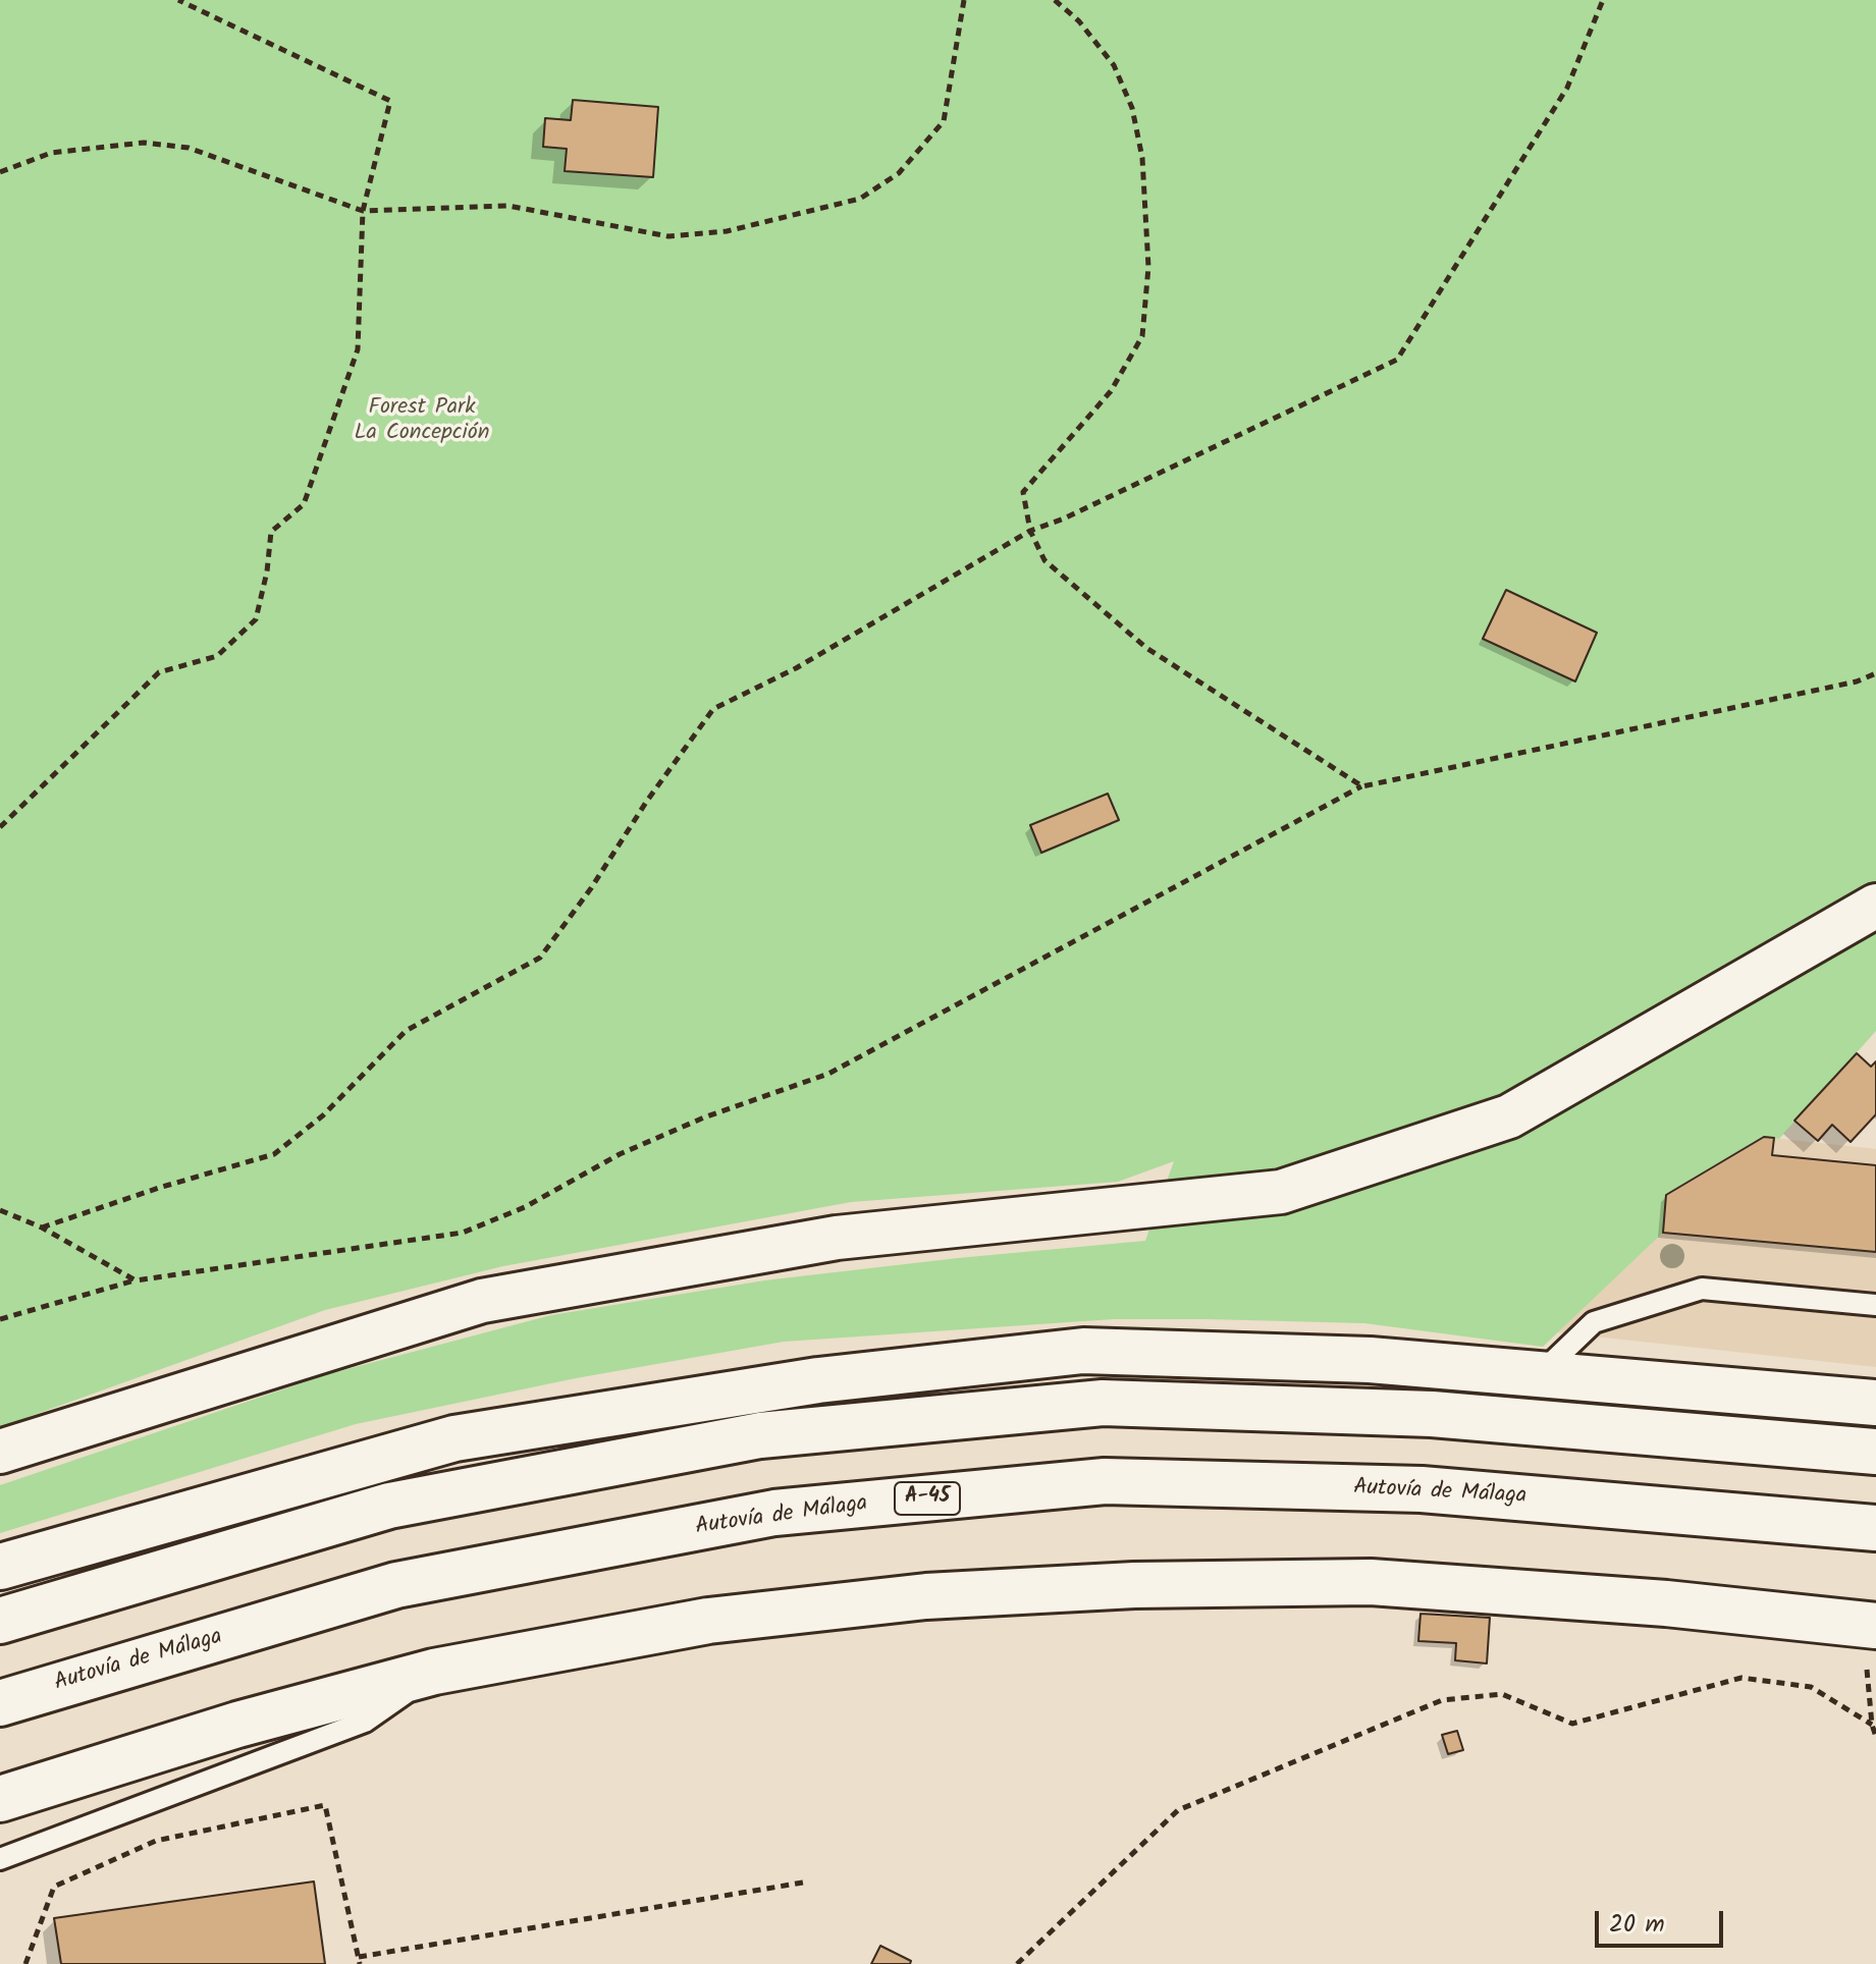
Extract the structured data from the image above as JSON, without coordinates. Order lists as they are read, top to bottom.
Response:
{
  "streets": {
    "main road": ["Autovía de Málaga", "A-45"]
  },
  "parks": ["Forest Park La Concepción"],
  "scale_bar": "20 m"
}
